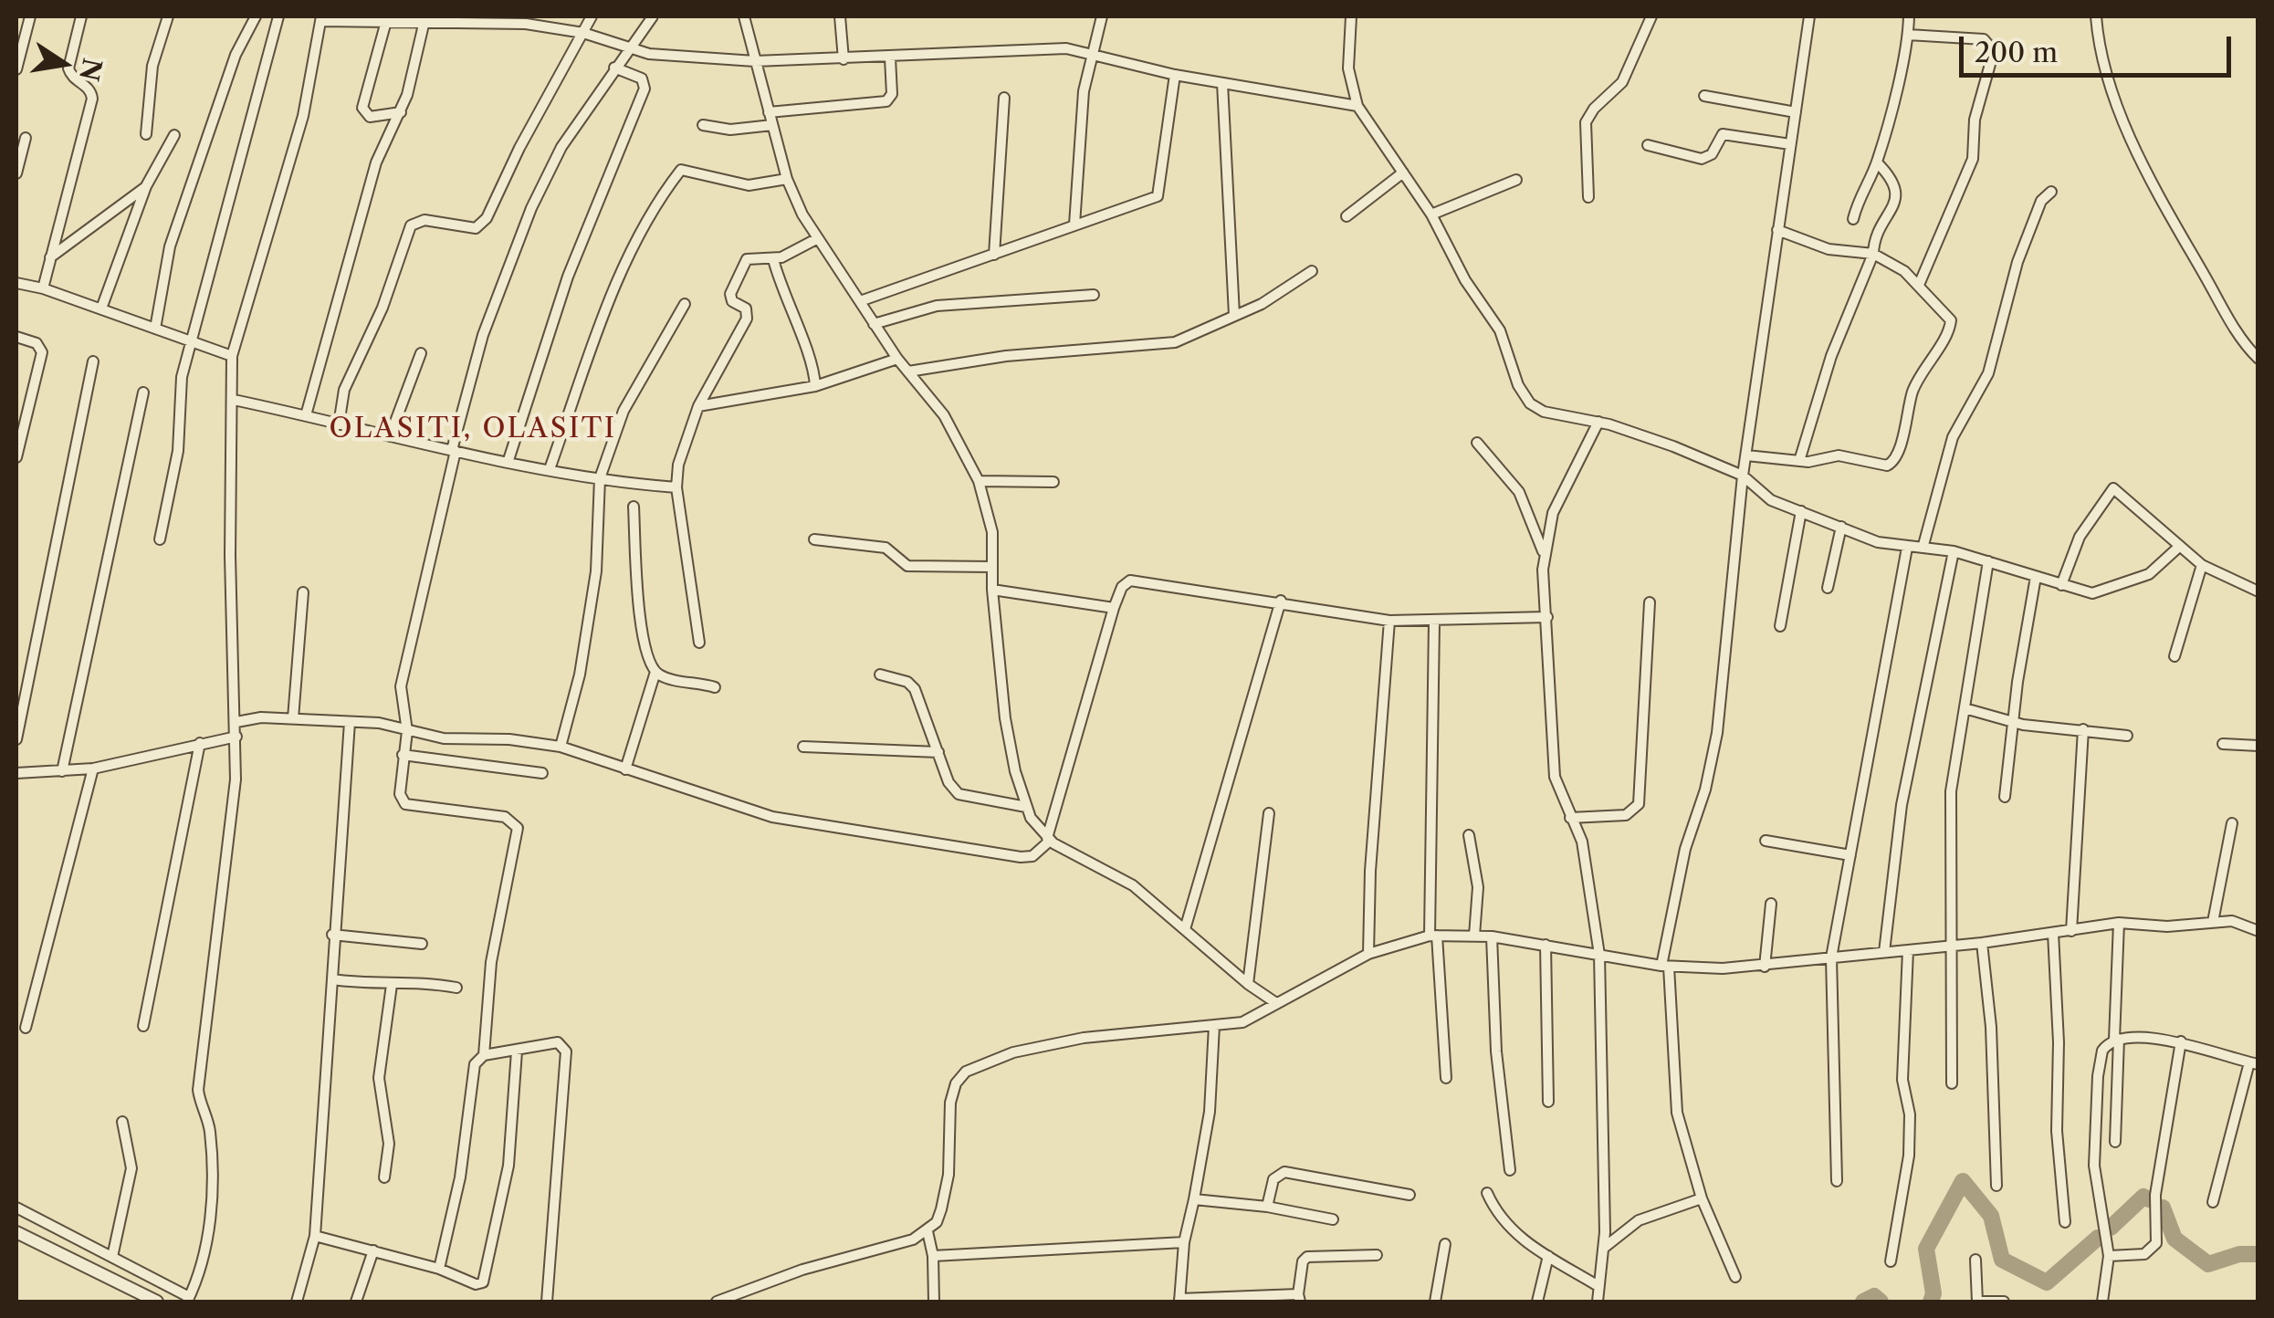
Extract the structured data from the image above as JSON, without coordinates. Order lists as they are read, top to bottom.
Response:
{
  "districts": ["OLASITI, OLASITI"],
  "scale_bar": "200 m",
  "north": "right"
}
